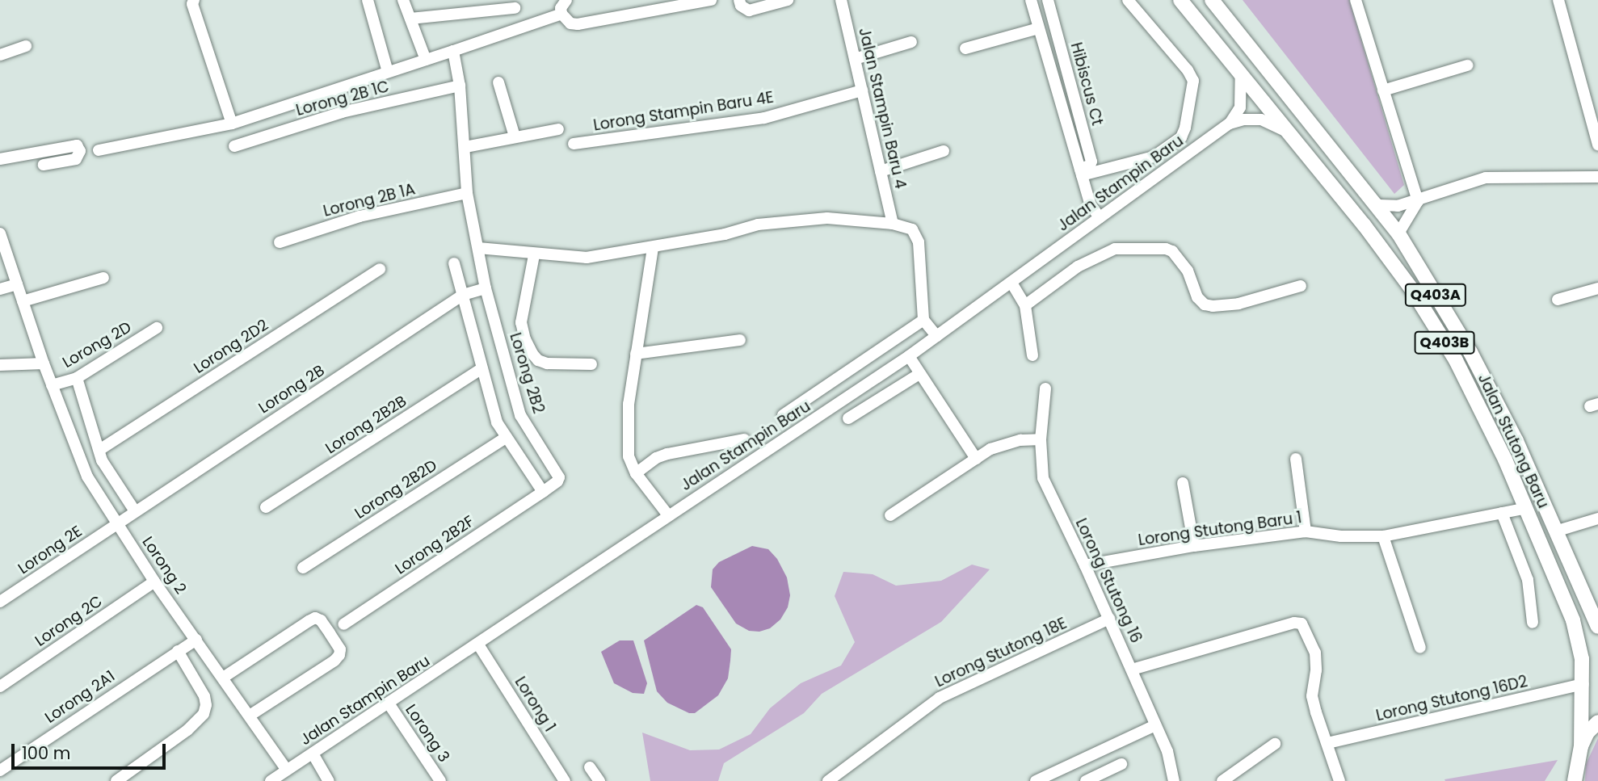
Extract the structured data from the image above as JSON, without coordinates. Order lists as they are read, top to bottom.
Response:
{
  "streets": {
    "main road": ["Q403A", "Q403B", "Jalan Stutong Baru"],
    "street": [
      "Hibiscus Ct",
      "Lorong 2B 1C",
      "Jalan Stampin Baru 4",
      "Lorong Stampin Baru 4E",
      "Jalan Stampin Baru",
      "Lorong 2B 1A",
      "Lorong 2D",
      "Lorong 2D2",
      "Lorong 2B2",
      "Lorong 2B",
      "Lorong 2B2B",
      "Lorong 2B2D",
      "Lorong Stutong Baru 1",
      "Lorong 2B2F",
      "Lorong 2E",
      "Lorong 2",
      "Lorong Stutong 16",
      "Lorong 2C",
      "Lorong Stutong 18E",
      "Lorong 2A1",
      "Lorong Stutong 16D2",
      "Lorong 1",
      "Lorong 3"
    ]
  },
  "crossings": [
    ["Lorong 2B 1C", "Lorong 2B2"],
    ["Jalan Stampin Baru 4", "Lorong Stampin Baru 4E"],
    ["Jalan Stampin Baru", "Jalan Stutong Baru"],
    ["Jalan Stampin Baru", "Lorong 2"],
    ["Jalan Stampin Baru", "Lorong 1"],
    ["Jalan Stampin Baru", "Lorong 3"],
    ["Lorong 2B 1A", "Lorong 2B2"],
    ["Lorong 2D", "Lorong 2"],
    ["Lorong 2B2", "Lorong 2B"],
    ["Lorong 2B2", "Lorong 2B2F"],
    ["Lorong 2B", "Lorong 2E"],
    ["Lorong 2B", "Lorong 2"],
    ["Jalan Stutong Baru", "Lorong Stutong Baru 1"],
    ["Jalan Stutong Baru", "Lorong Stutong 16D2"],
    ["Lorong Stutong Baru 1", "Lorong Stutong 16"],
    ["Lorong 2E", "Lorong 2"],
    ["Lorong 2", "Lorong 2C"],
    ["Lorong 2", "Lorong 2A1"],
    ["Lorong Stutong 16", "Lorong Stutong 18E"]
  ],
  "scale_bar": "100 m"
}
